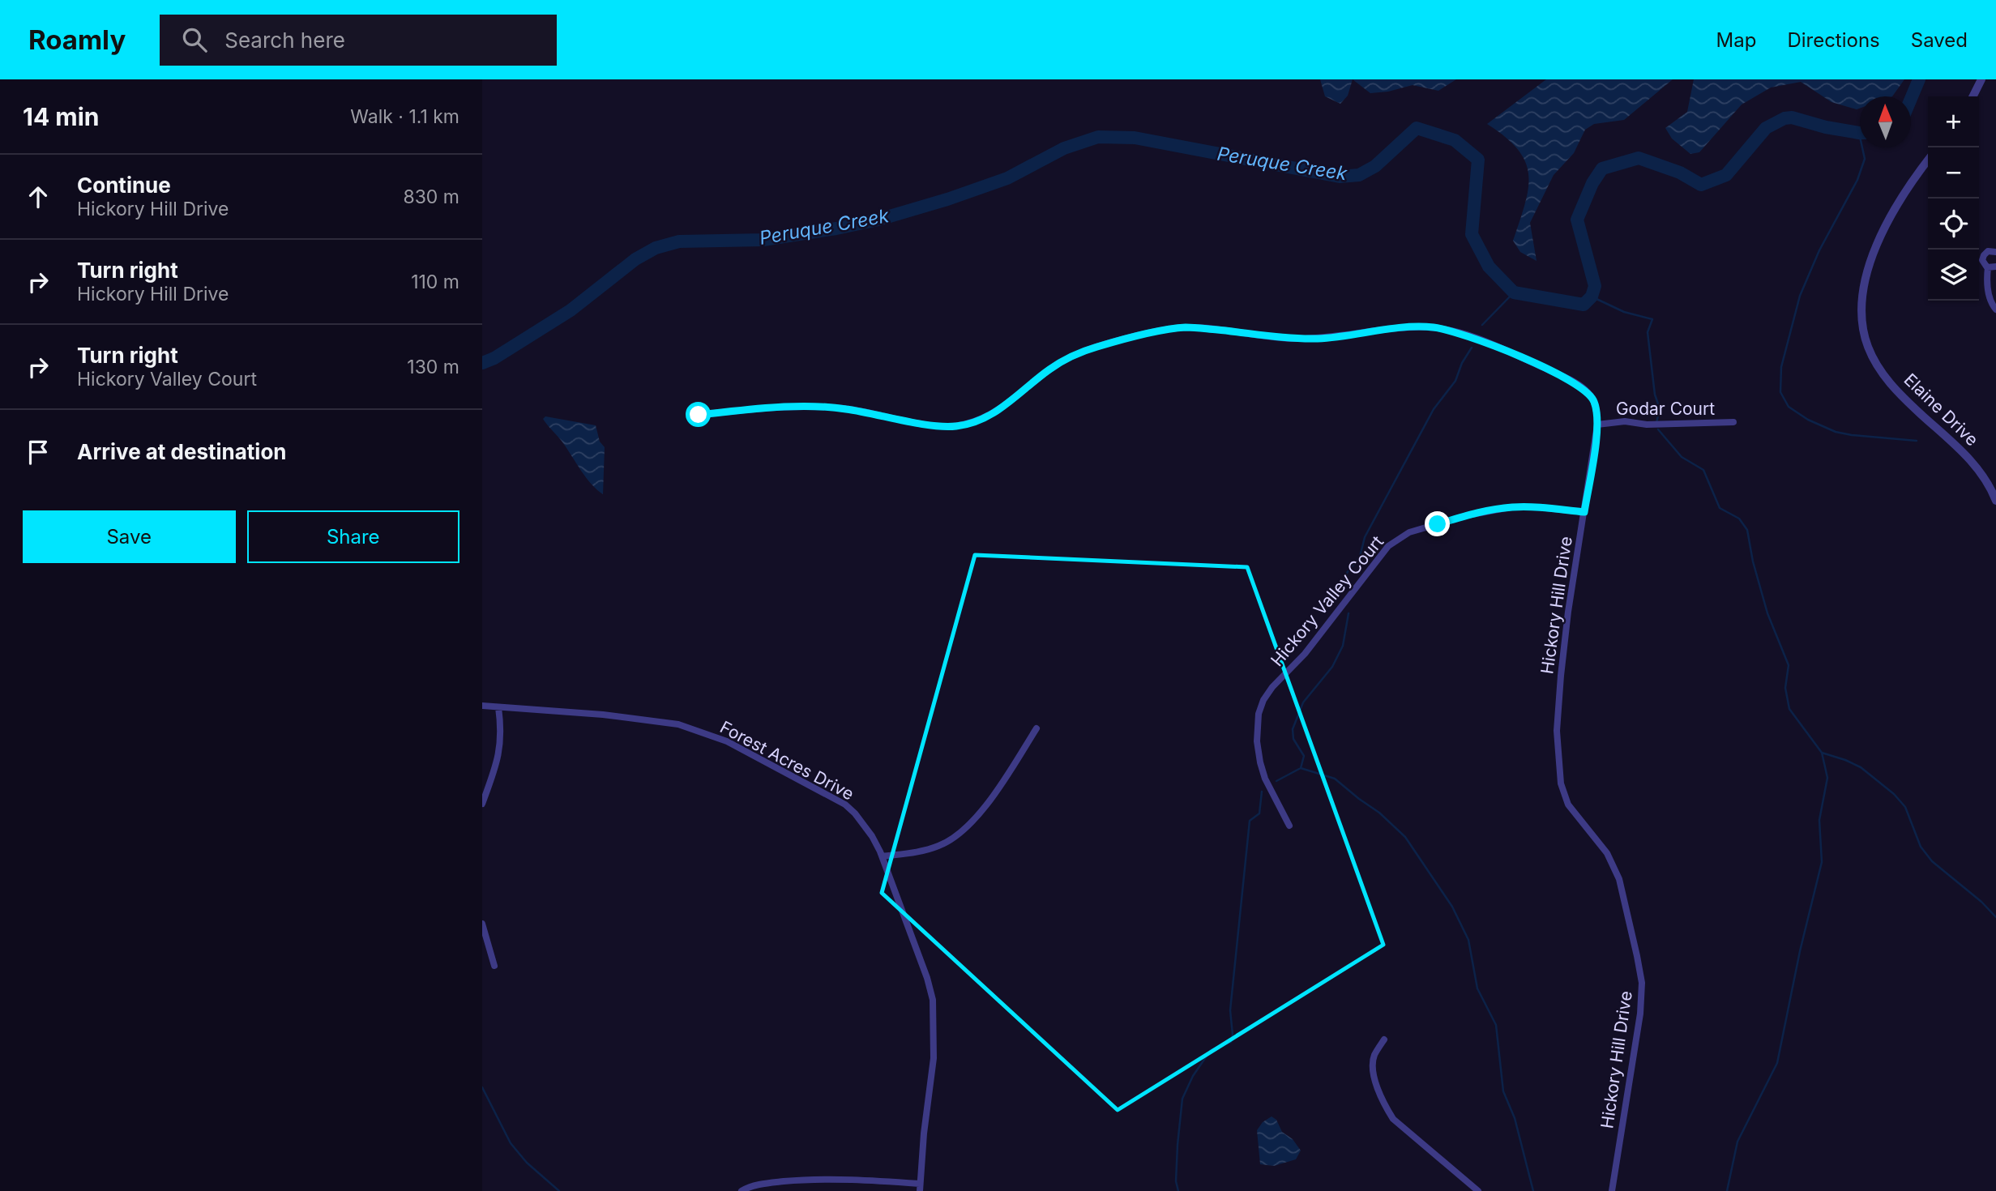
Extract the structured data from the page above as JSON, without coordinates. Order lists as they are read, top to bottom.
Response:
{
  "streets": {
    "street": [
      "Godar Court",
      "Elaine Drive",
      "Hickory Valley Court",
      "Hickory Hill Drive",
      "Forest Acres Drive"
    ]
  },
  "crossings": [
    ["Godar Court", "Hickory Hill Drive"],
    ["Hickory Valley Court", "Hickory Hill Drive"]
  ],
  "water": ["Peruque Creek"],
  "north": "top",
  "page": {
    "header": "Roamly",
    "search": "Search here",
    "nav": ["Map", "Directions", "Saved"],
    "heading": ["14 min", "Walk · 1.1 km"],
    "map_buttons": ["+", "−"],
    "list": [
      ["Continue", "Hickory Hill Drive", "830 m"],
      ["Turn right", "Hickory Hill Drive", "110 m"],
      ["Turn right", "Hickory Valley Court", "130 m"],
      "Arrive at destination"
    ],
    "buttons": ["Save", "Share"]
  }
}
